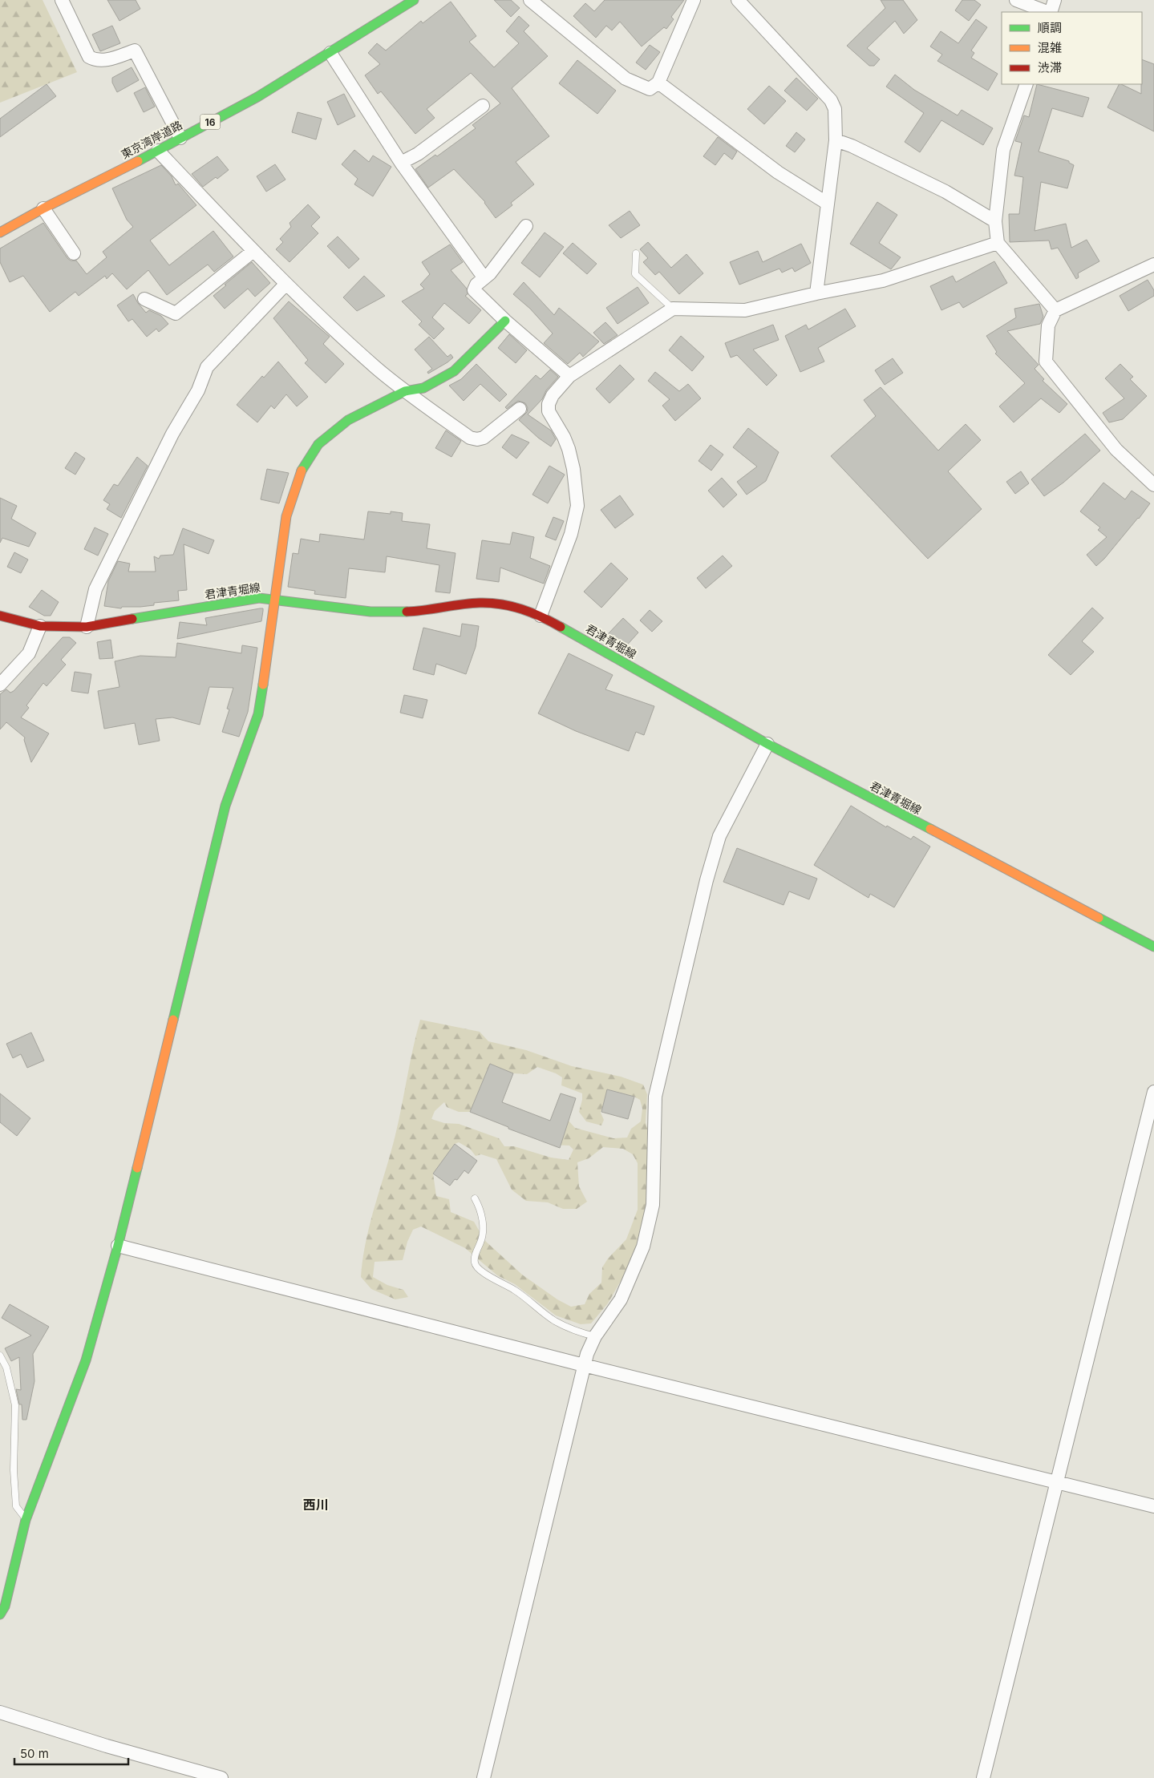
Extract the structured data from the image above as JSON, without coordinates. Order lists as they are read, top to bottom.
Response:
{
  "streets": {
    "main road": ["16", "東京湾岸道路", "君津青堀線"]
  },
  "districts": ["西川"],
  "legend": ["順調", "混雑", "渋滞"],
  "scale_bar": "50 m"
}
